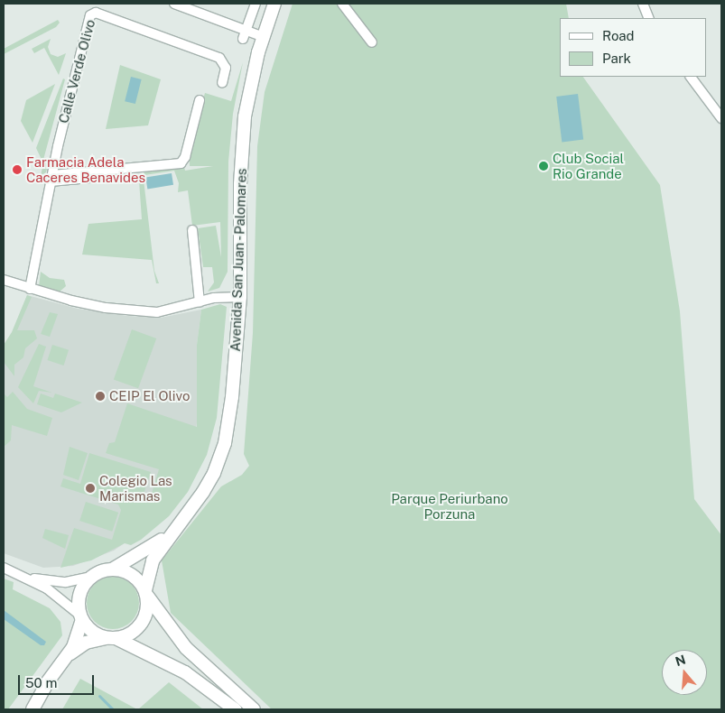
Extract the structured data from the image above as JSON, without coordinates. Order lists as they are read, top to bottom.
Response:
{
  "streets": {
    "street": ["Calle Verde Olivo", "Avenida San Juan - Palomares"]
  },
  "parks": ["Parque Periurbano Porzuna"],
  "places": [
    "Club Social Rio Grande",
    "Farmacia Adela Caceres Benavides",
    "CEIP El Olivo",
    "Colegio Las Marismas"
  ],
  "legend": ["Road", "Park"],
  "scale_bar": "50 m",
  "north": "top"
}
